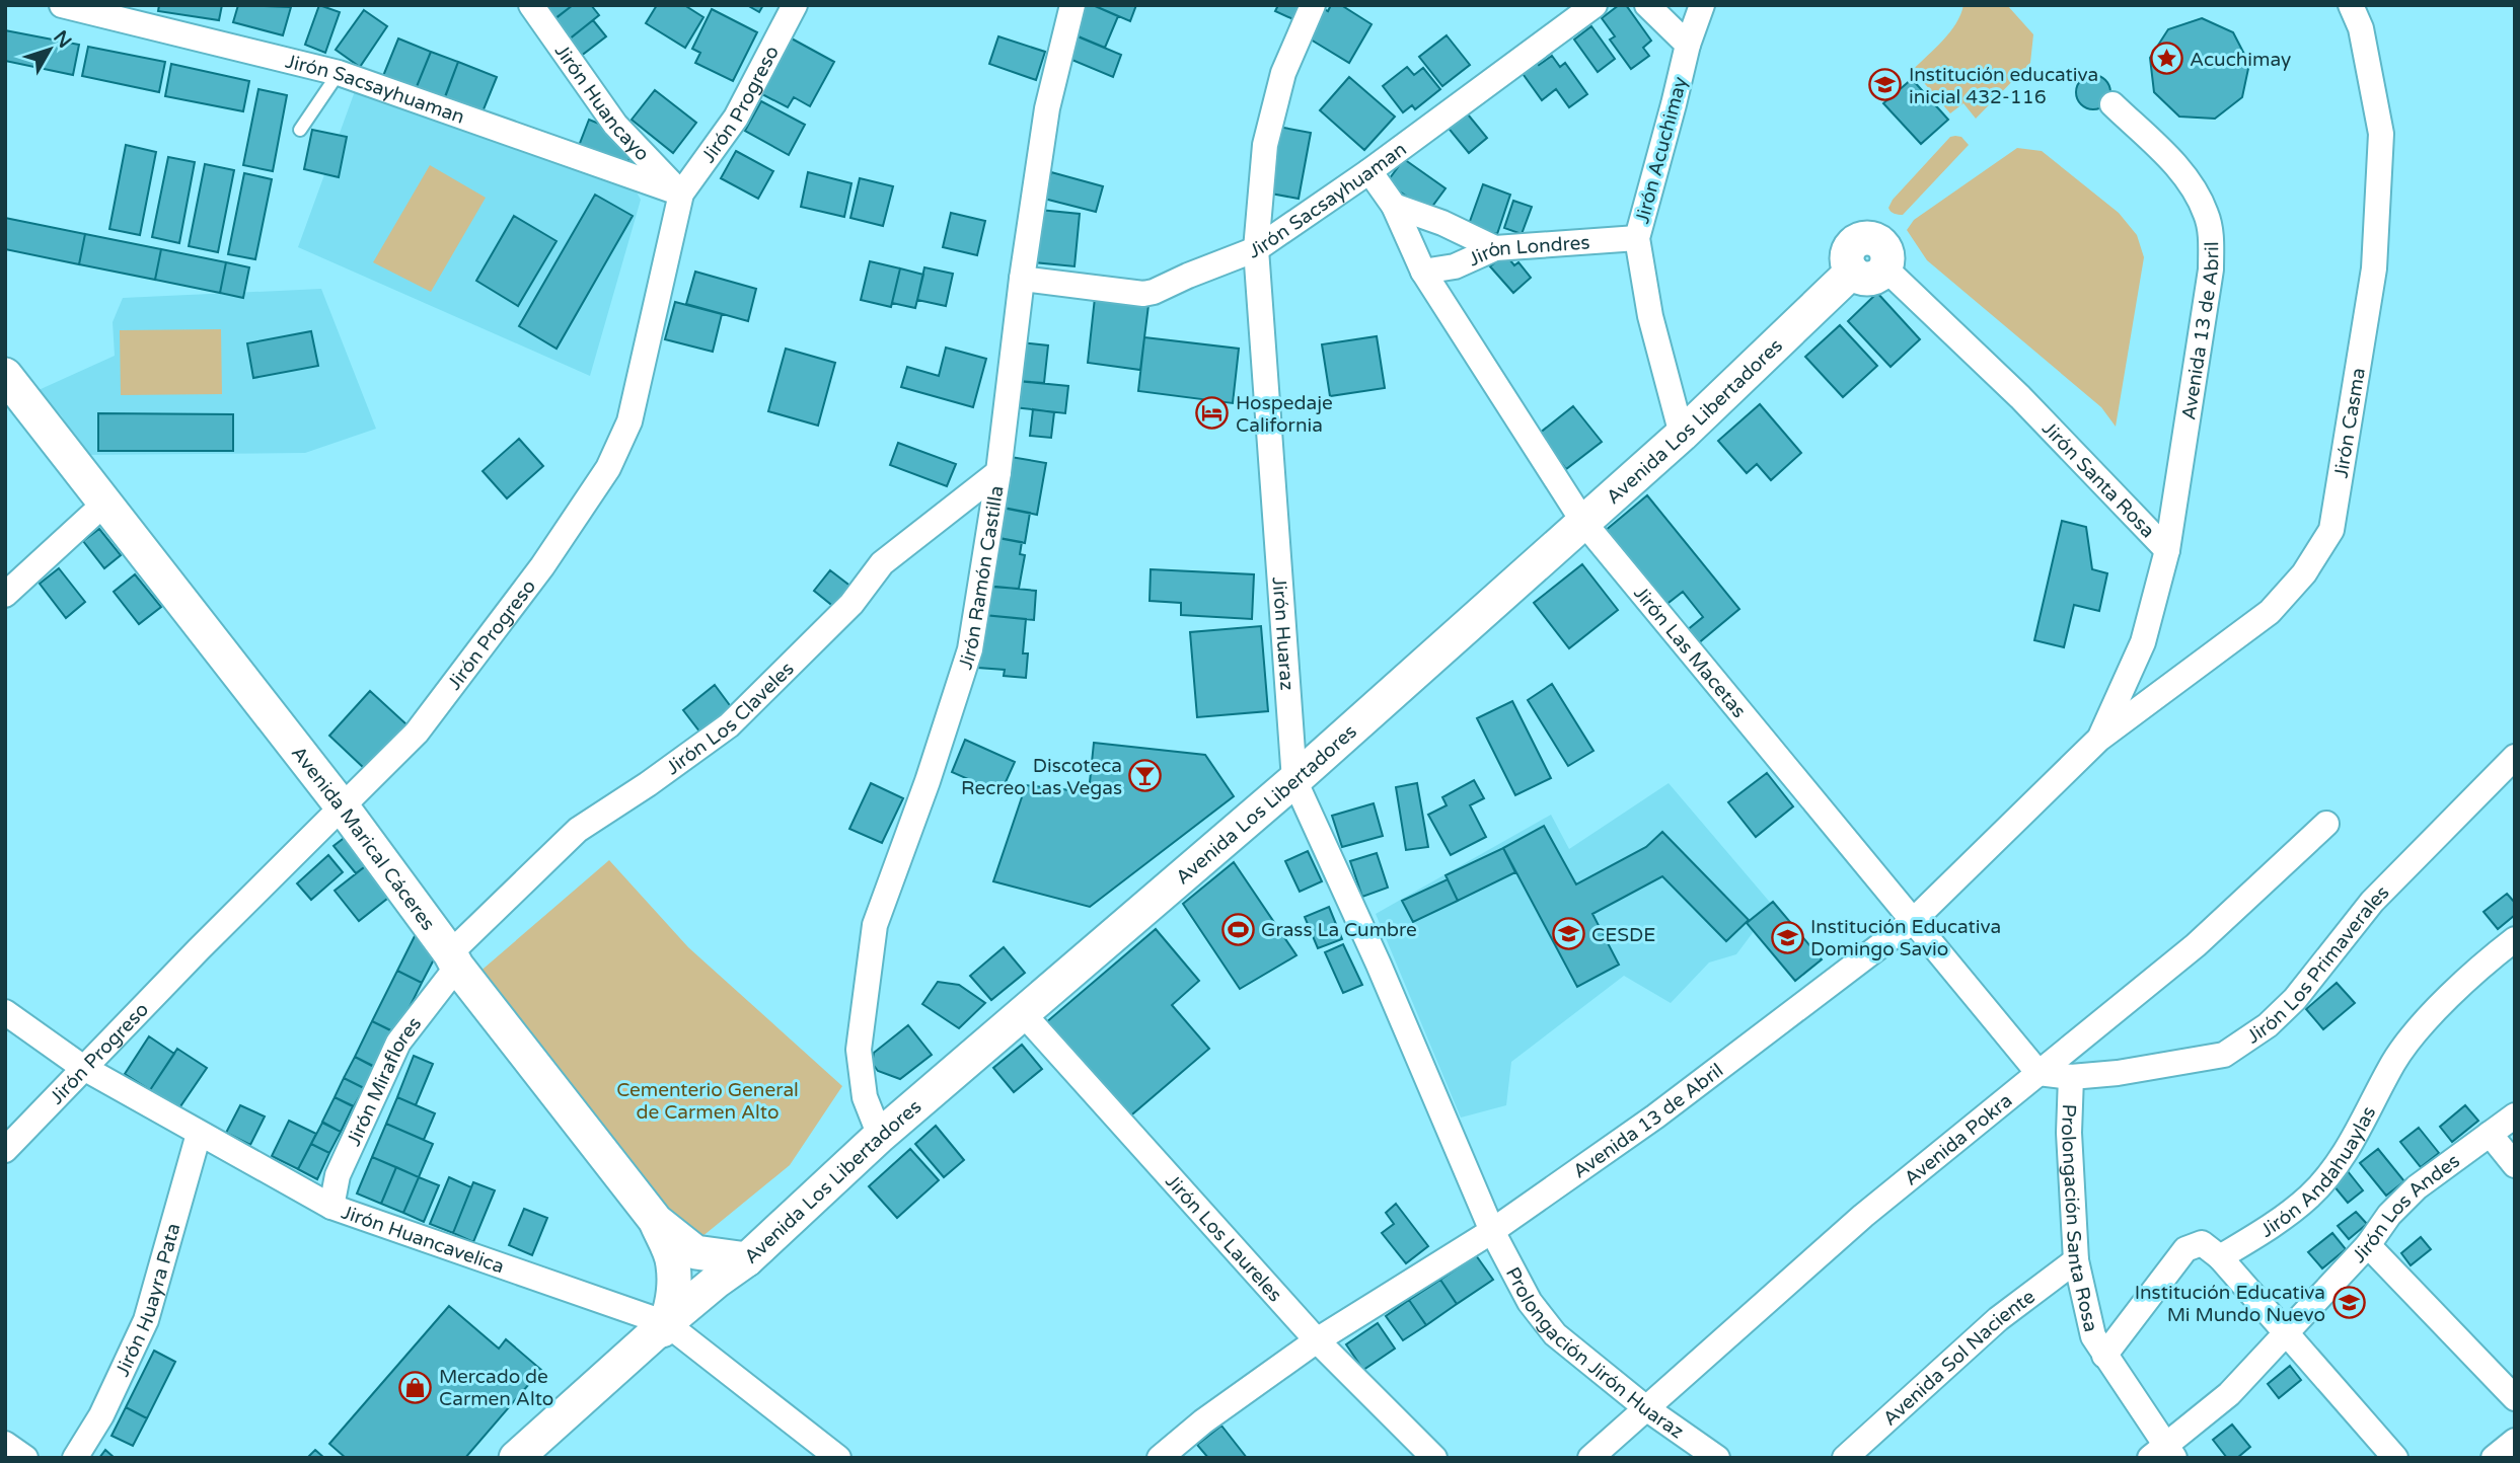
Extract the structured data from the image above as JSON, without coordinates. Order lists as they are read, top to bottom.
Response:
{
  "streets": {
    "street": [
      "Jirón Sacsayhuaman",
      "Jirón Huancayo",
      "Jirón Progreso",
      "Jirón Acuchimay",
      "Jirón Londres",
      "Avenida 13 de Abril",
      "Avenida Los Libertadores",
      "Jirón Casma",
      "Jirón Santa Rosa",
      "Jirón Ramón Castilla",
      "Jirón Huaraz",
      "Jirón Las Macetas",
      "Jirón Los Claveles",
      "Avenida Marical Cáceres",
      "Jirón Los Primaverales",
      "Jirón Miraflores",
      "Avenida Pokra",
      "Jirón Andahuaylas",
      "Jirón Los Andes",
      "Prolongación Santa Rosa",
      "Jirón Huancavelica",
      "Jirón Los Laureles",
      "Jirón Huayra Pata",
      "Prolongación Jirón Huaraz",
      "Avenida Sol Naciente"
    ]
  },
  "crossings": [
    ["Jirón Sacsayhuaman", "Jirón Huancayo"],
    ["Jirón Sacsayhuaman", "Jirón Progreso"],
    ["Jirón Sacsayhuaman", "Jirón Ramón Castilla"],
    ["Jirón Sacsayhuaman", "Jirón Huaraz"],
    ["Jirón Sacsayhuaman", "Jirón Las Macetas"],
    ["Jirón Huancayo", "Jirón Progreso"],
    ["Jirón Progreso", "Avenida Marical Cáceres"],
    ["Jirón Progreso", "Jirón Huancavelica"],
    ["Jirón Acuchimay", "Jirón Londres"],
    ["Jirón Acuchimay", "Avenida Los Libertadores"],
    ["Jirón Londres", "Jirón Las Macetas"],
    ["Avenida 13 de Abril", "Jirón Casma"],
    ["Avenida 13 de Abril", "Jirón Santa Rosa"],
    ["Avenida 13 de Abril", "Jirón Huaraz"],
    ["Avenida 13 de Abril", "Jirón Las Macetas"],
    ["Avenida 13 de Abril", "Jirón Los Laureles"],
    ["Avenida 13 de Abril", "Prolongación Jirón Huaraz"],
    ["Avenida Los Libertadores", "Jirón Santa Rosa"],
    ["Avenida Los Libertadores", "Jirón Ramón Castilla"],
    ["Avenida Los Libertadores", "Jirón Huaraz"],
    ["Avenida Los Libertadores", "Jirón Las Macetas"],
    ["Avenida Los Libertadores", "Avenida Marical Cáceres"],
    ["Avenida Los Libertadores", "Jirón Huancavelica"],
    ["Avenida Los Libertadores", "Jirón Los Laureles"],
    ["Jirón Casma", "Jirón Santa Rosa"],
    ["Jirón Ramón Castilla", "Jirón Los Claveles"],
    ["Jirón Huaraz", "Prolongación Jirón Huaraz"],
    ["Jirón Las Macetas", "Avenida Pokra"],
    ["Jirón Los Claveles", "Avenida Marical Cáceres"],
    ["Jirón Los Claveles", "Jirón Miraflores"],
    ["Avenida Marical Cáceres", "Jirón Miraflores"],
    ["Jirón Los Primaverales", "Prolongación Santa Rosa"],
    ["Jirón Miraflores", "Jirón Huancavelica"],
    ["Avenida Pokra", "Prolongación Jirón Huaraz"],
    ["Jirón Los Andes", "Prolongación Santa Rosa"],
    ["Prolongación Santa Rosa", "Avenida Sol Naciente"],
    ["Jirón Huancavelica", "Jirón Huayra Pata"]
  ],
  "parks": ["Cementerio General de Carmen Alto"],
  "places": {
    "place": ["Acuchimay"],
    "school or university": [
      "Institución educativa inicial 432-116",
      "CESDE",
      "Institución Educativa Domingo Savio",
      "Institución Educativa Mi Mundo Nuevo"
    ],
    "hotel": ["Hospedaje California"],
    "bar": ["Discoteca Recreo Las Vegas"],
    "sports": ["Grass La Cumbre"],
    "shop": ["Mercado de Carmen Alto"]
  },
  "north": "top right"
}
